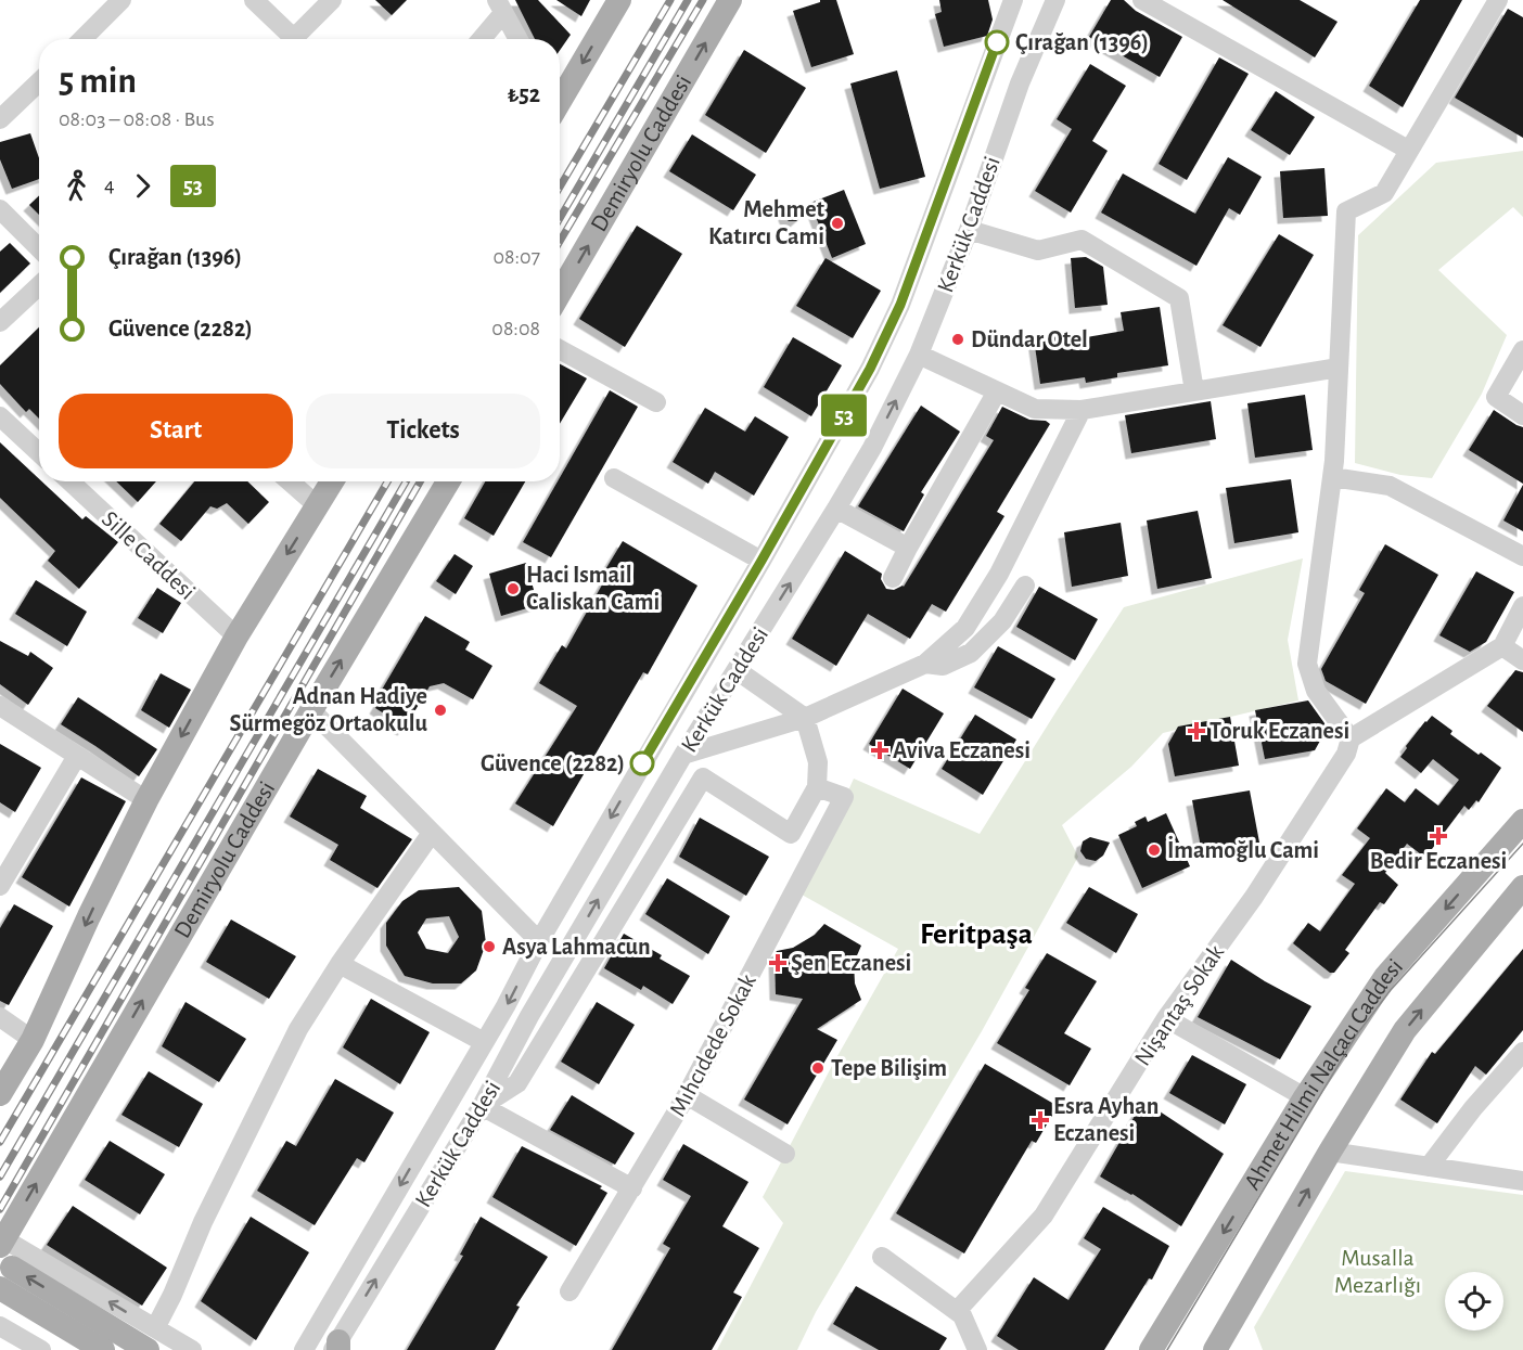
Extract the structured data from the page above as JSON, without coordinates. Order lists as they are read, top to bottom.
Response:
{
  "streets": {
    "main road": ["Demiryolu Caddesi", "Ahmet Hilmi Nalçacı Caddesi"],
    "street": [
      "Kerkük Caddesi",
      "Sille Caddesi",
      "Nişantaş Sokak",
      "Mıhcıdede Sokak"
    ]
  },
  "districts": ["Feritpaşa"],
  "parks": ["Musalla Mezarlığı"],
  "places": {
    "other": [
      "Çırağan (1396)",
      "Mehmet Katırcı Cami",
      "Dündar Otel",
      "Haci Ismail Caliskan Cami",
      "Adnan Hadiye Sürmegöz Ortaokulu",
      "Güvence (2282)",
      "İmamoğlu Cami",
      "Asya Lahmacun",
      "Tepe Bilişim"
    ],
    "health": [
      "Toruk Eczanesi",
      "Aviva Eczanesi",
      "Bedir Eczanesi",
      "Şen Eczanesi",
      "Esra Ayhan Eczanesi"
    ]
  },
  "lines": ["bus line 53"],
  "page": {
    "on_map": "53",
    "heading": ["5 min", "08:03 – 08:08 · Bus", "₺52"],
    "legs": ["4", "53"],
    "list": [
      {
        "name": "Çırağan (1396)",
        "value": "08:07"
      },
      {
        "name": "Güvence (2282)",
        "value": "08:08"
      }
    ],
    "buttons": ["Start", "Tickets"]
  }
}
